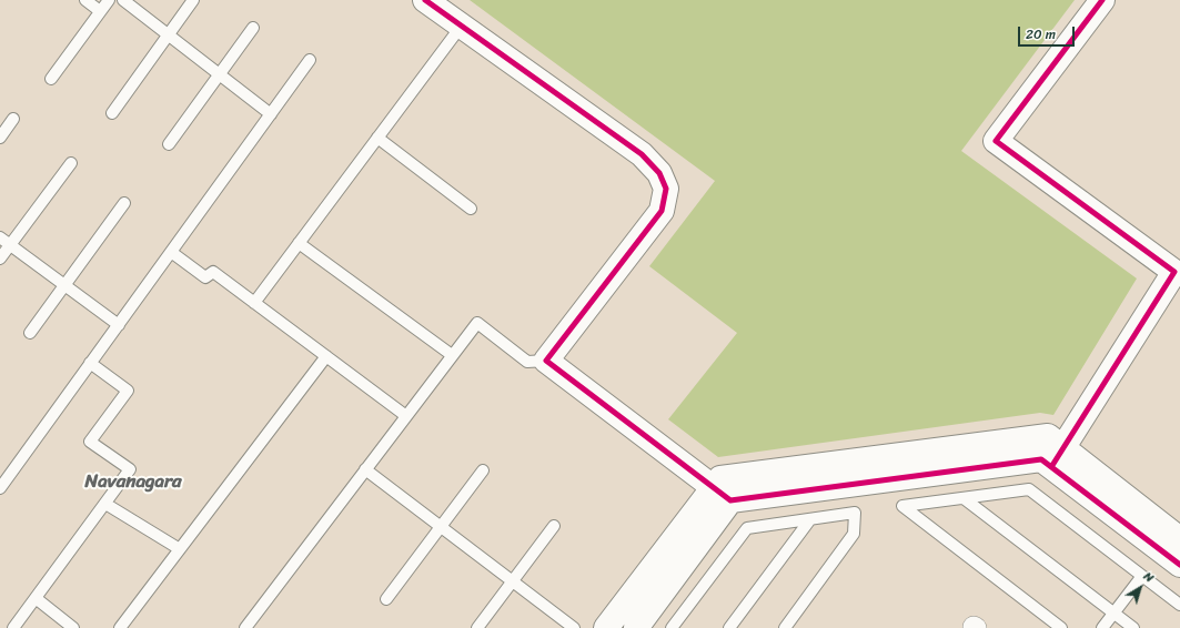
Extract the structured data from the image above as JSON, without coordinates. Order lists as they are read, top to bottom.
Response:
{
  "districts": ["Navanagara"],
  "scale_bar": "20 m",
  "north": "top right"
}
